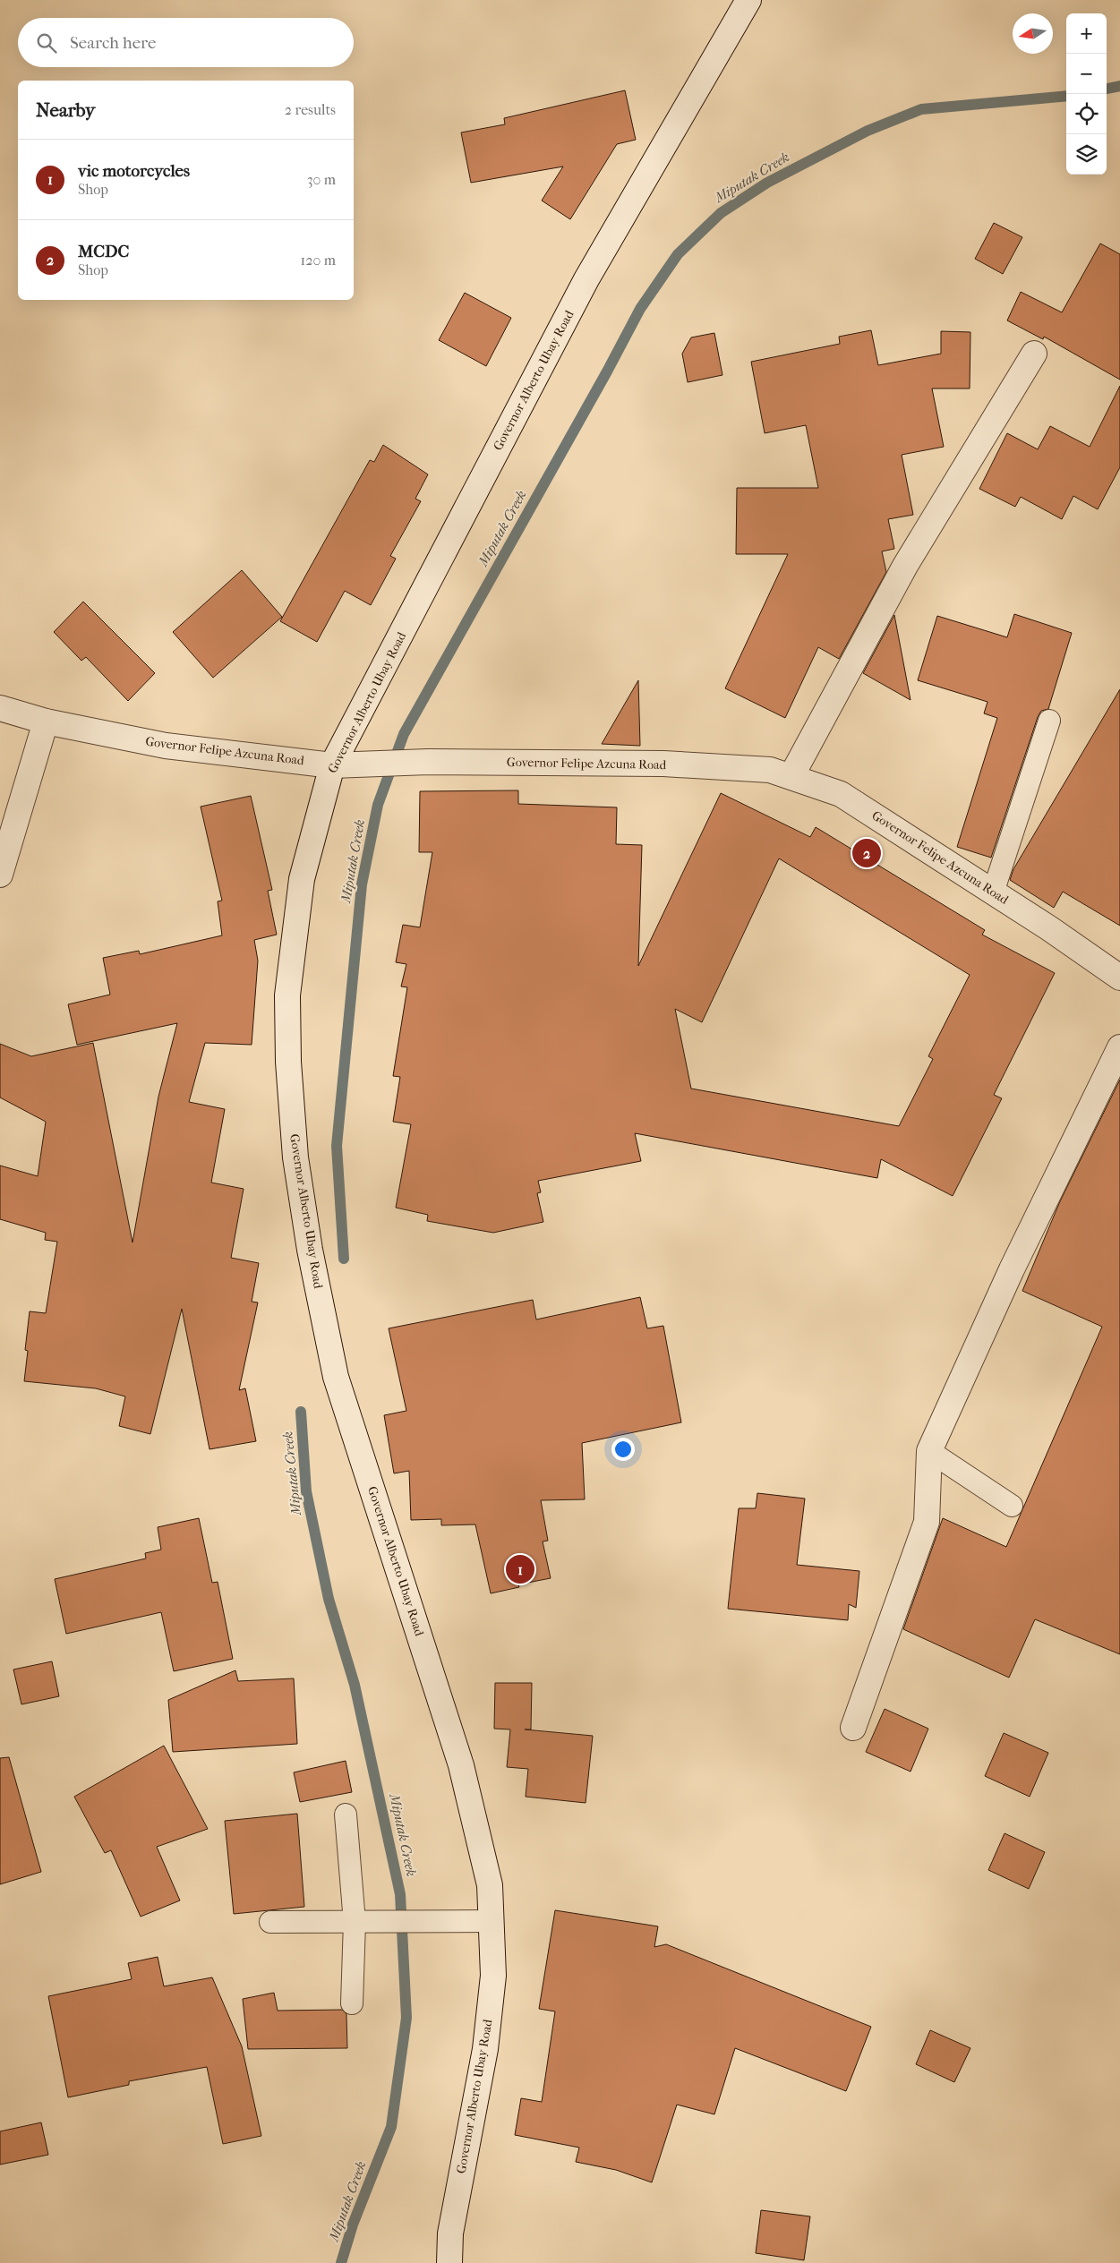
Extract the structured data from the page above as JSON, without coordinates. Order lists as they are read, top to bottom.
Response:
{
  "streets": {
    "street": ["Governor Alberto Ubay Road", "Governor Felipe Azcuna Road"]
  },
  "crossings": [
    ["Governor Alberto Ubay Road", "Governor Felipe Azcuna Road"]
  ],
  "water": ["Miputak Creek"],
  "north": "left",
  "page": {
    "map_buttons": ["+", "−"],
    "search": "Search here",
    "heading": ["Nearby", "2 results"],
    "list": [
      {
        "mark": "1",
        "name": "vic motorcycles",
        "note": "Shop",
        "value": "30 m"
      },
      {
        "mark": "2",
        "name": "MCDC",
        "note": "Shop",
        "value": "120 m"
      }
    ],
    "pins": ["2", "1"]
  }
}
